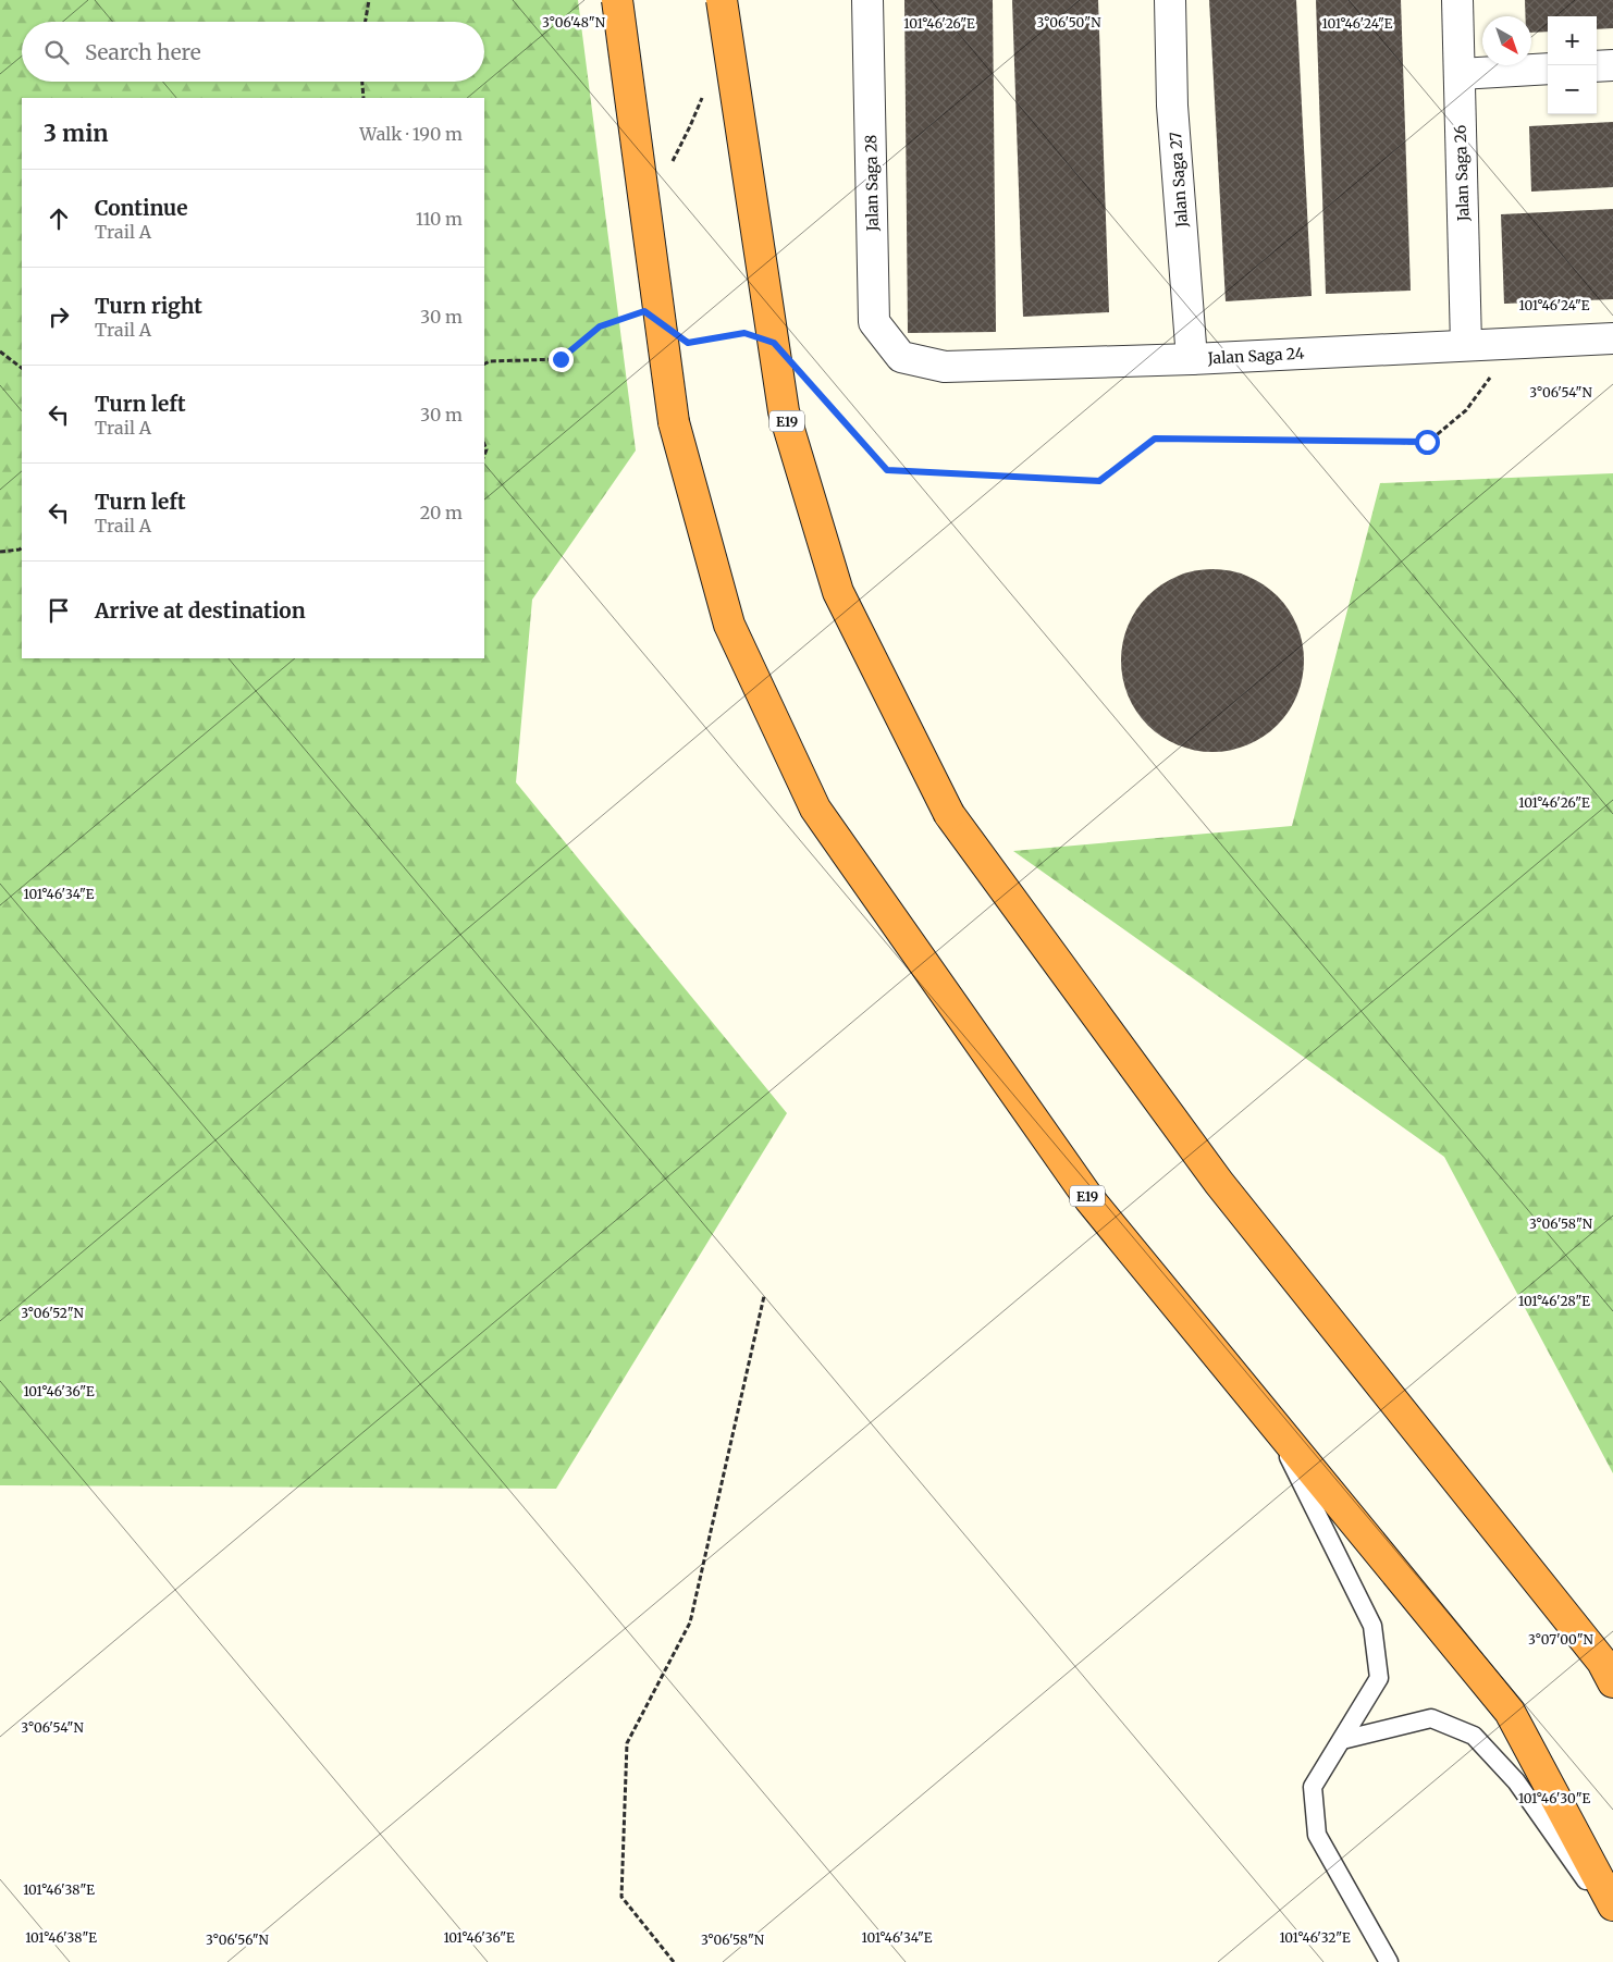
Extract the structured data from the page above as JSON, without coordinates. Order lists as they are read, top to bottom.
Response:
{
  "streets": {
    "highway": ["E19"],
    "street": [
      "Jalan Saga 26",
      "Jalan Saga 27",
      "Jalan Saga 28",
      "Jalan Saga 24"
    ]
  },
  "crossings": [
    ["Jalan Saga 26", "Jalan Saga 24"],
    ["Jalan Saga 27", "Jalan Saga 24"],
    ["Jalan Saga 28", "Jalan Saga 24"]
  ],
  "north": "bottom right",
  "page": {
    "map_buttons": ["+", "−"],
    "search": "Search here",
    "heading": ["3 min", "Walk · 190 m"],
    "list": [
      ["Continue", "Trail A", "110 m"],
      ["Turn right", "Trail A", "30 m"],
      ["Turn left", "Trail A", "30 m"],
      ["Turn left", "Trail A", "20 m"],
      "Arrive at destination"
    ]
  },
  "coordinates": [
    "3°06'50\"N",
    "3°06'48\"N",
    "101°46'26\"E",
    "101°46'24\"E",
    "3°06'54\"N",
    "101°46'34\"E",
    "3°06'58\"N",
    "101°46'28\"E",
    "3°06'52\"N",
    "101°46'36\"E",
    "3°07'00\"N",
    "101°46'30\"E",
    "101°46'38\"E",
    "101°46'32\"E",
    "3°06'56\"N"
  ]
}
